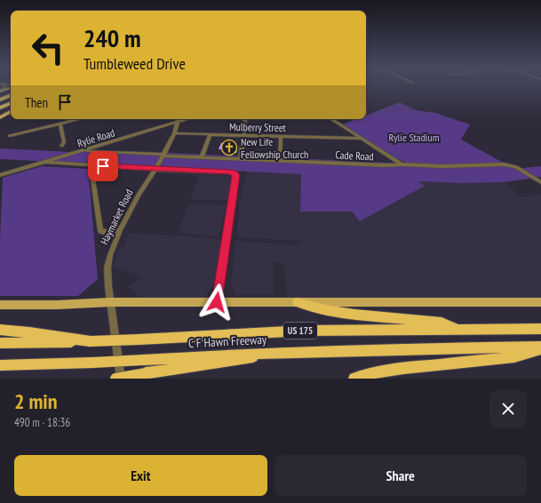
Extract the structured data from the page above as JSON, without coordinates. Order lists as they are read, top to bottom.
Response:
{
  "streets": {
    "highway": ["US 175", "C F Hawn Freeway"],
    "street": [
      "Mulberry Street",
      "Rylie Road",
      "Cade Road",
      "Haymarket Road"
    ]
  },
  "crossings": [
    ["Mulberry Street", "Haymarket Road"],
    ["Rylie Road", "Cade Road"],
    ["Rylie Road", "Haymarket Road"],
    ["Cade Road", "Haymarket Road"]
  ],
  "parks": ["Rylie Stadium"],
  "places": {
    "church": ["New Life Fellowship Church"]
  },
  "page": {
    "turn": ["240 m", "Tumbleweed Drive"],
    "then": "Then",
    "heading": ["2 min", "490 m · 18:36"],
    "buttons": ["Exit", "Share"]
  }
}
